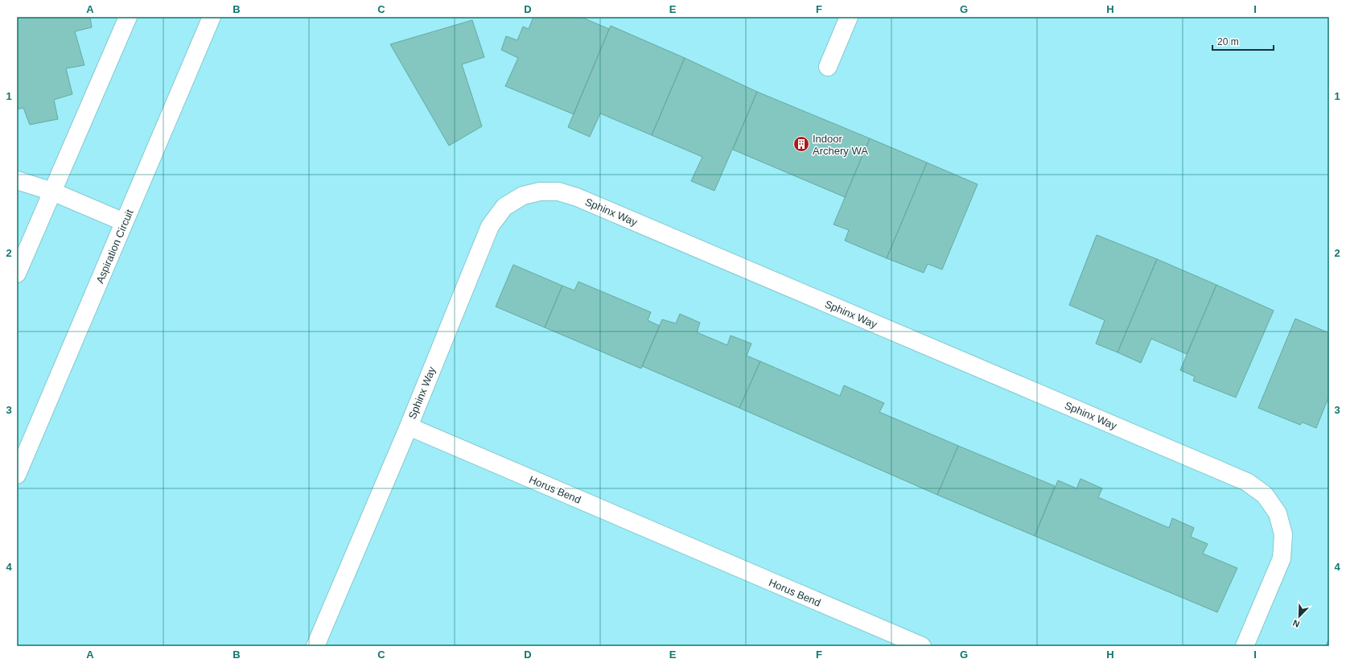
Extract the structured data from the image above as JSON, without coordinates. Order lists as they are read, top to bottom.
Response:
{
  "streets": {
    "street": ["Sphinx Way", "Aspiration Circuit", "Horus Bend"]
  },
  "crossings": [
    ["Sphinx Way", "Horus Bend"]
  ],
  "places": {
    "building": ["Indoor Archery WA"]
  },
  "scale_bar": "20 m",
  "north": "bottom left",
  "grid": {
    "columns": [
      "A",
      "B",
      "C",
      "D",
      "E",
      "F",
      "G",
      "H",
      "I"
    ],
    "rows": [
      "1",
      "2",
      "3",
      "4"
    ]
  }
}
